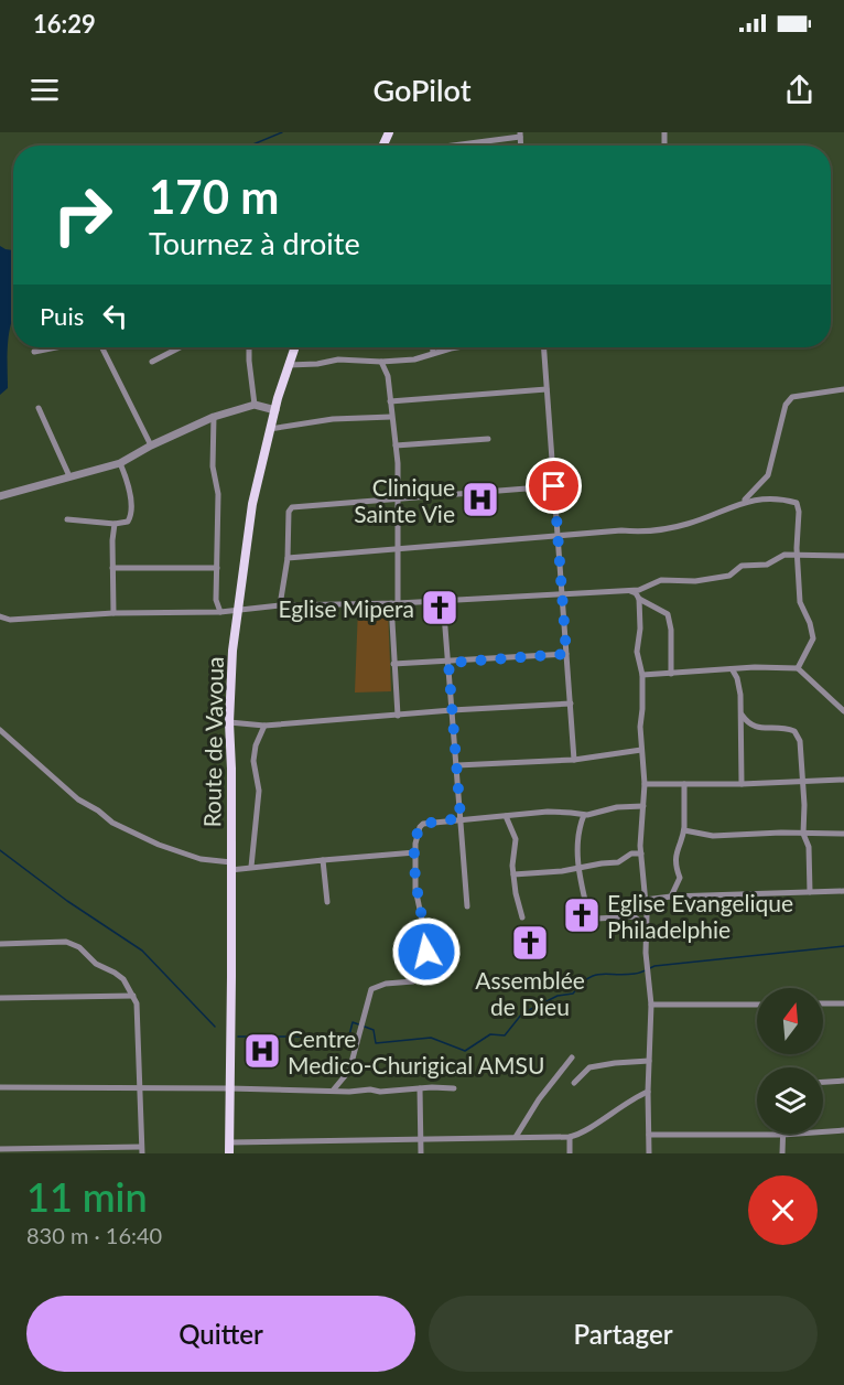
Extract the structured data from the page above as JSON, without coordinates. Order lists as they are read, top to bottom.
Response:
{
  "streets": {
    "main road": ["Route de Vavoua"]
  },
  "places": {
    "hospital": ["Clinique Sainte Vie", "Centre Medico-Churigical AMSU"],
    "church": ["Eglise Mipera", "Eglise Evangelique Philadelphie", "Assemblée de Dieu"]
  },
  "north": "top",
  "page": {
    "status": "16:29",
    "header": "GoPilot",
    "turn": ["170 m", "Tournez à droite"],
    "then": "Puis",
    "heading": ["11 min", "830 m · 16:40"],
    "buttons": ["Quitter", "Partager"]
  }
}
